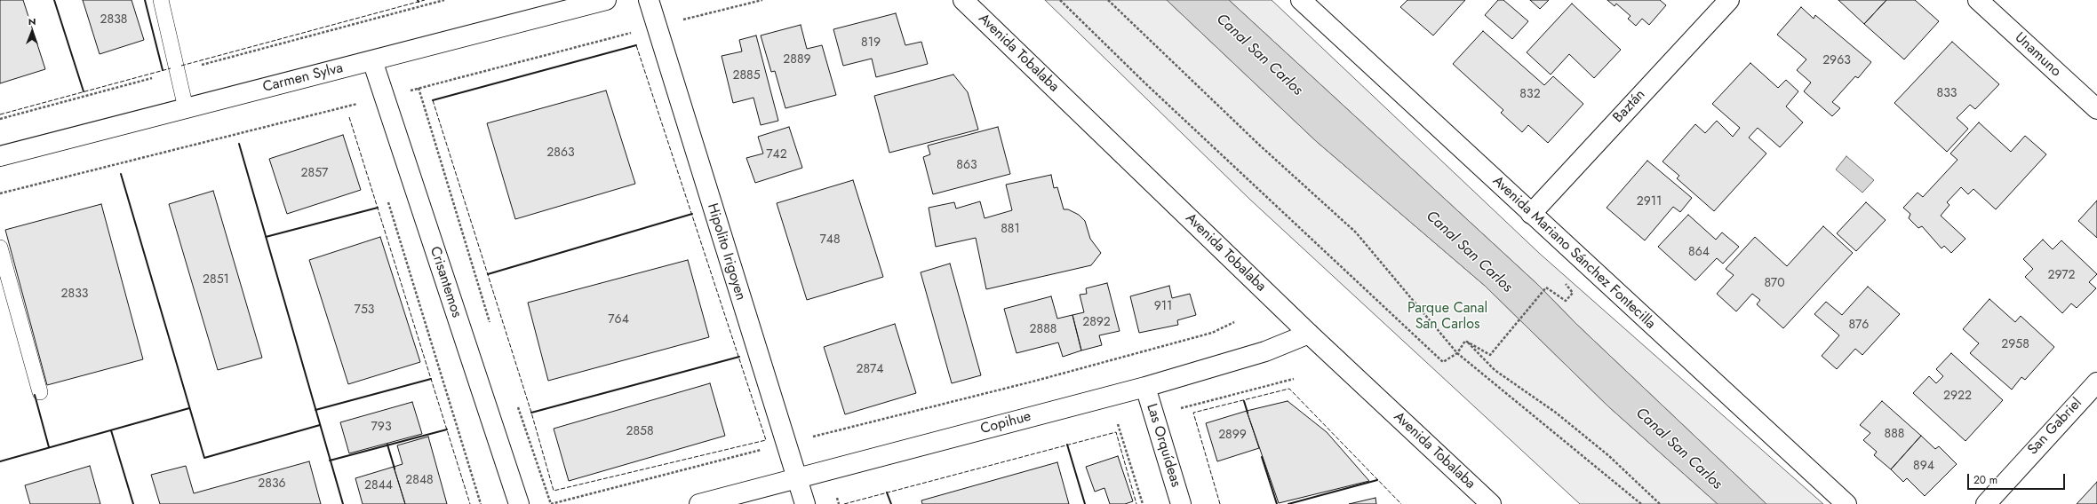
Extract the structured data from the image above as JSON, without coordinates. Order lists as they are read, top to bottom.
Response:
{
  "streets": {
    "street": [
      "Avenida Tobalaba",
      "Unamuno",
      "Carmen Sylva",
      "Baztán",
      "Hipolito Irigoyen",
      "Avenida Mariano Sánchez Fontecilla",
      "Crisantemos",
      "Copihue",
      "San Gabriel",
      "Las Orquídeas"
    ]
  },
  "crossings": [
    ["Avenida Tobalaba", "Copihue"],
    ["Carmen Sylva", "Crisantemos"],
    ["Baztán", "Avenida Mariano Sánchez Fontecilla"],
    ["Hipolito Irigoyen", "Copihue"],
    ["Copihue", "Las Orquídeas"]
  ],
  "water": ["Canal San Carlos"],
  "parks": ["Parque Canal San Carlos"],
  "house_numbers": [
    "2838",
    "819",
    "2889",
    "2963",
    "2885",
    "833",
    "832",
    "2863",
    "742",
    "863",
    "2857",
    "2911",
    "881",
    "748",
    "864",
    "2972",
    "2851",
    "870",
    "2833",
    "911",
    "753",
    "764",
    "2892",
    "876",
    "2888",
    "2958",
    "2874",
    "2922",
    "793",
    "2858",
    "888",
    "2899",
    "894",
    "2848",
    "2836",
    "2844"
  ],
  "scale_bar": "20 m",
  "north": "top"
}
